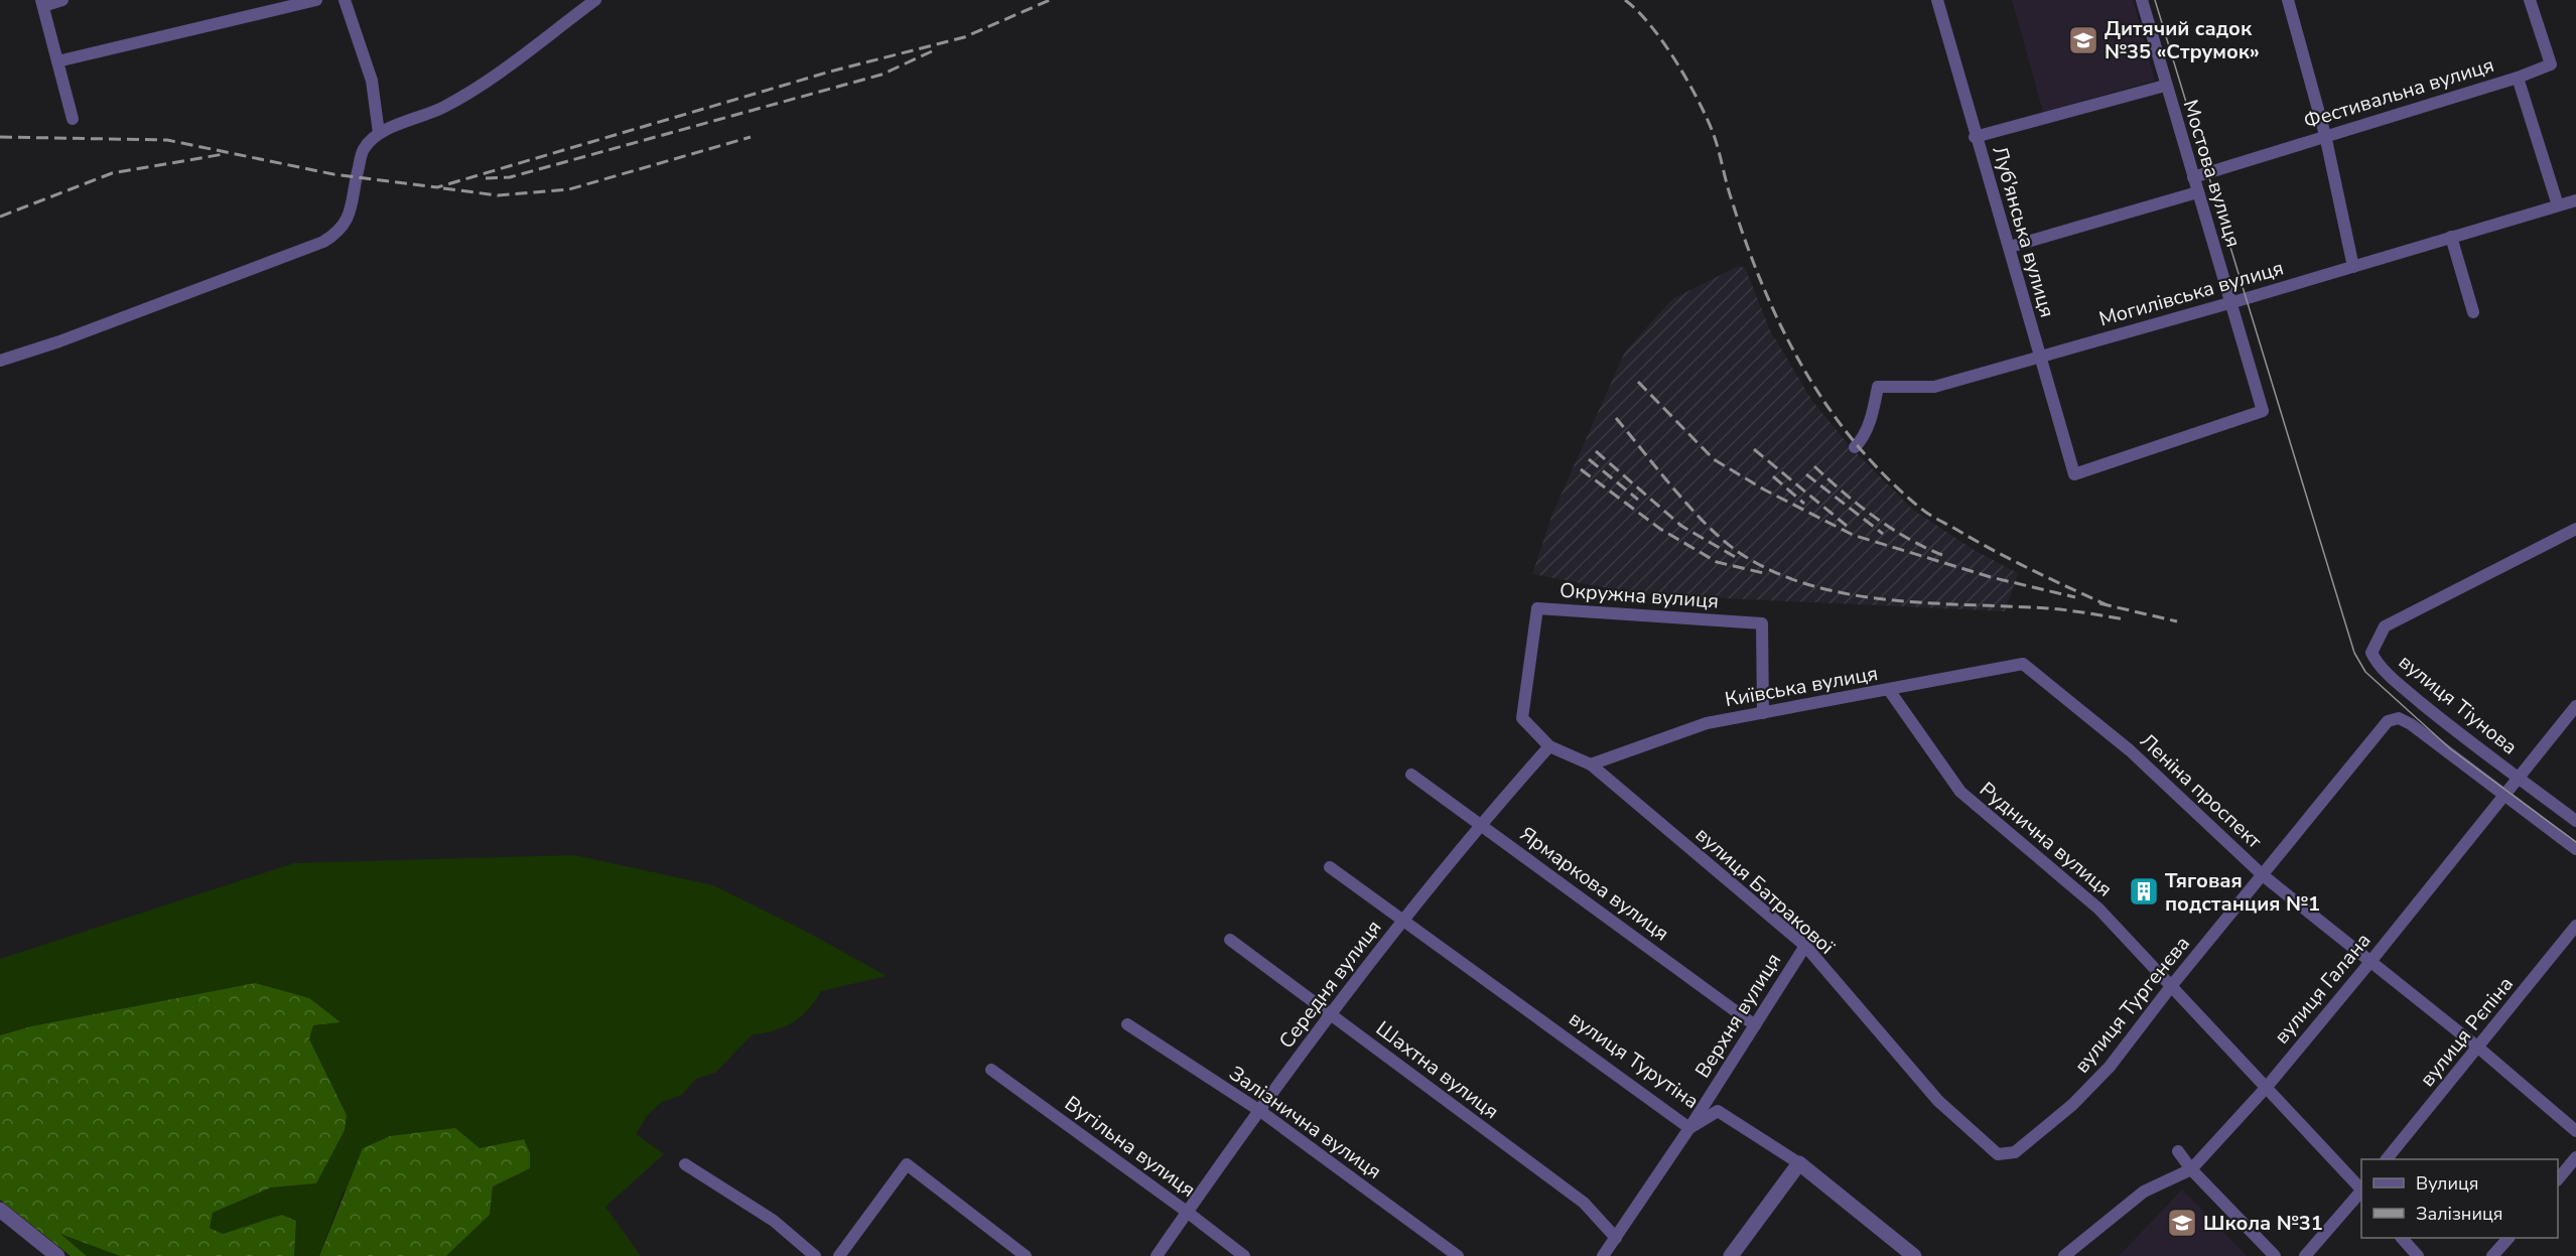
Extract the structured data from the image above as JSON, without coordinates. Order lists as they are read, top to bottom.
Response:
{
  "streets": {
    "street": [
      "Фестивальна вулиця",
      "Мостова вулиця",
      "Луб'янська вулиця",
      "Могилівська вулиця",
      "Окружна вулиця",
      "Київська вулиця",
      "вулиця Тіунова",
      "Леніна проспект",
      "Руднична вулиця",
      "Ярмаркова вулиця",
      "вулиця Батракової",
      "Середня вулиця",
      "вулиця Галана",
      "вулиця Тургенєва",
      "Верхня вулиця",
      "вулиця Рєпіна",
      "вулиця Турутіна",
      "Шахтна вулиця",
      "Залізнична вулиця",
      "Вугільна вулиця"
    ]
  },
  "crossings": [
    ["Фестивальна вулиця", "Мостова вулиця"],
    ["Мостова вулиця", "Луб'янська вулиця"],
    ["Мостова вулиця", "Могилівська вулиця"],
    ["Луб'янська вулиця", "Могилівська вулиця"],
    ["Окружна вулиця", "Київська вулиця"],
    ["Окружна вулиця", "вулиця Батракової"],
    ["Окружна вулиця", "Середня вулиця"],
    ["Київська вулиця", "Леніна проспект"],
    ["Київська вулиця", "Руднична вулиця"],
    ["Київська вулиця", "вулиця Батракової"],
    ["вулиця Тіунова", "вулиця Галана"],
    ["Леніна проспект", "вулиця Галана"],
    ["Леніна проспект", "вулиця Тургенєва"],
    ["Леніна проспект", "вулиця Рєпіна"],
    ["Руднична вулиця", "вулиця Галана"],
    ["Руднична вулиця", "вулиця Тургенєва"],
    ["Ярмаркова вулиця", "Середня вулиця"],
    ["Ярмаркова вулиця", "Верхня вулиця"],
    ["вулиця Батракової", "Середня вулиця"],
    ["вулиця Батракової", "вулиця Тургенєва"],
    ["вулиця Батракової", "Верхня вулиця"],
    ["Середня вулиця", "вулиця Турутіна"],
    ["Середня вулиця", "Шахтна вулиця"],
    ["Середня вулиця", "Залізнична вулиця"],
    ["Середня вулиця", "Вугільна вулиця"],
    ["вулиця Галана", "вулиця Тургенєва"],
    ["Верхня вулиця", "вулиця Турутіна"],
    ["Верхня вулиця", "Шахтна вулиця"]
  ],
  "places": {
    "school or university": ["Дитячий садок №35 «Струмок»", "Школа №31"],
    "building": ["Тяговая подстанция №1"]
  },
  "legend": ["Вулиця", "Залізниця"]
}
